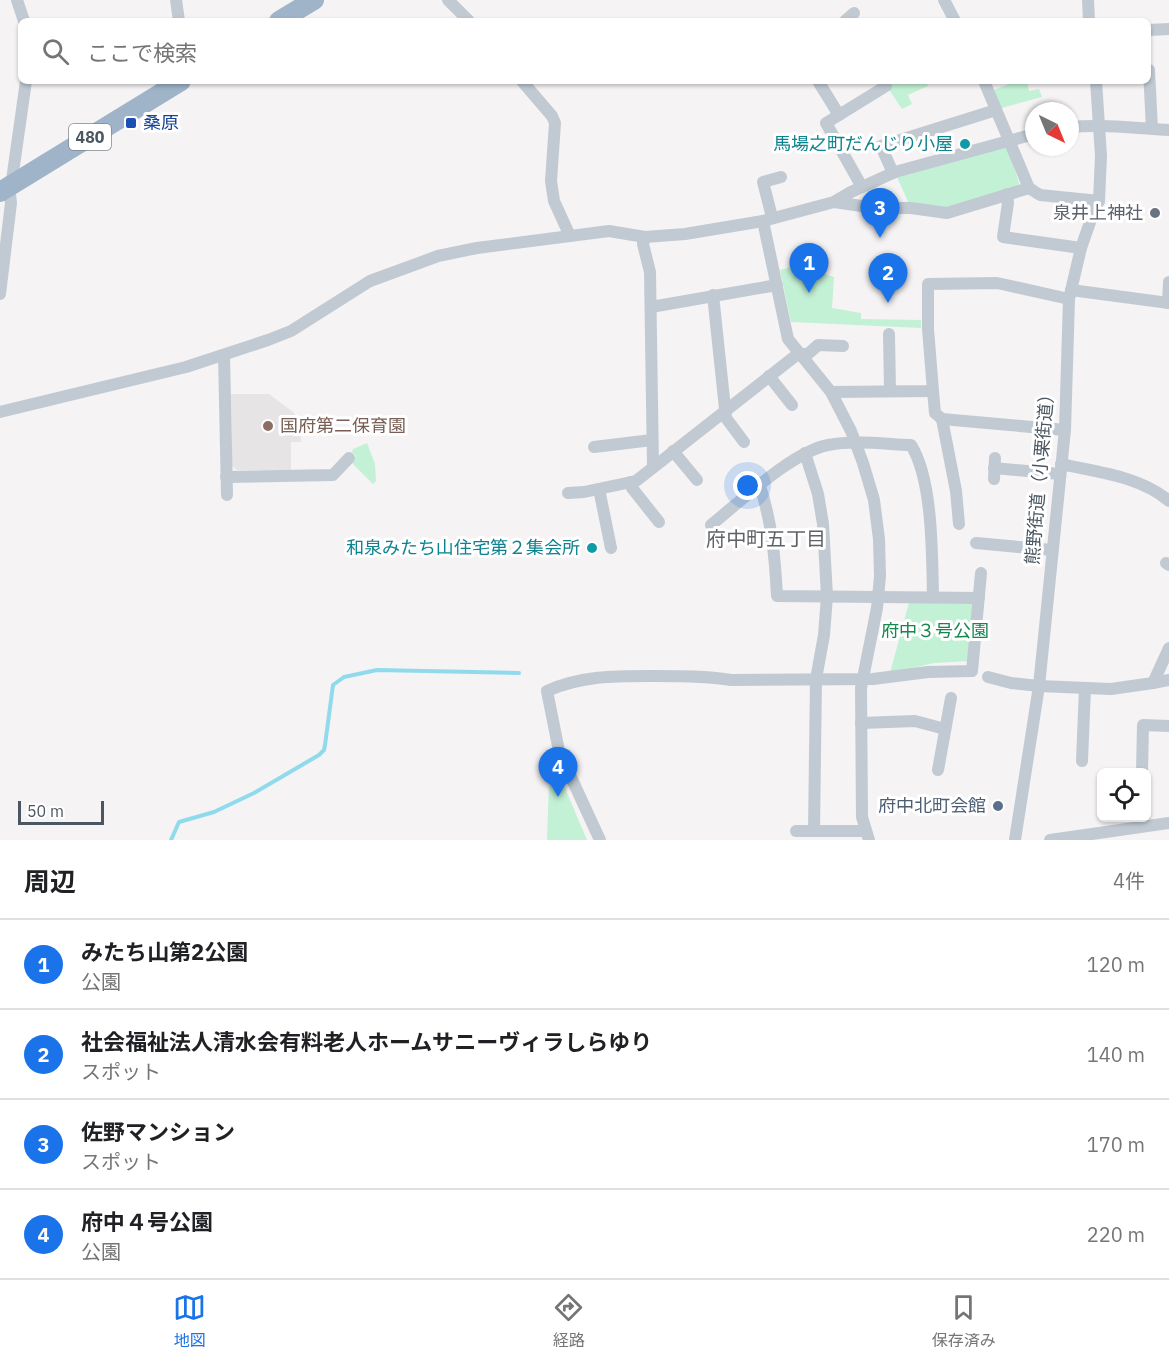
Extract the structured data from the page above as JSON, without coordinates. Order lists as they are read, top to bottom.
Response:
{
  "streets": {
    "highway": ["480"],
    "street": ["熊野街道（小栗街道）"]
  },
  "districts": ["府中町五丁目"],
  "parks": ["府中３号公園"],
  "places": {
    "transit": ["桑原"],
    "other": [
      "馬場之町だんじり小屋",
      "泉井上神社",
      "国府第二保育園",
      "和泉みたち山住宅第２集会所",
      "府中北町会館"
    ]
  },
  "scale_bar": "50 m",
  "north": "bottom right",
  "page": {
    "search": "ここで検索",
    "pins": [
      "3",
      "1",
      "2",
      "4"
    ],
    "scale": "50 m",
    "heading": ["周辺", "4件"],
    "list": [
      {
        "mark": "1",
        "name": "みたち山第2公園",
        "note": "公園",
        "value": "120 m"
      },
      {
        "mark": "2",
        "name": "社会福祉法人清水会有料老人ホームサニーヴィラしらゆり",
        "note": "スポット",
        "value": "140 m"
      },
      {
        "mark": "3",
        "name": "佐野マンション",
        "note": "スポット",
        "value": "170 m"
      },
      {
        "mark": "4",
        "name": "府中４号公園",
        "note": "公園",
        "value": "220 m"
      }
    ],
    "nav": ["地図", "経路", "保存済み"]
  }
}
